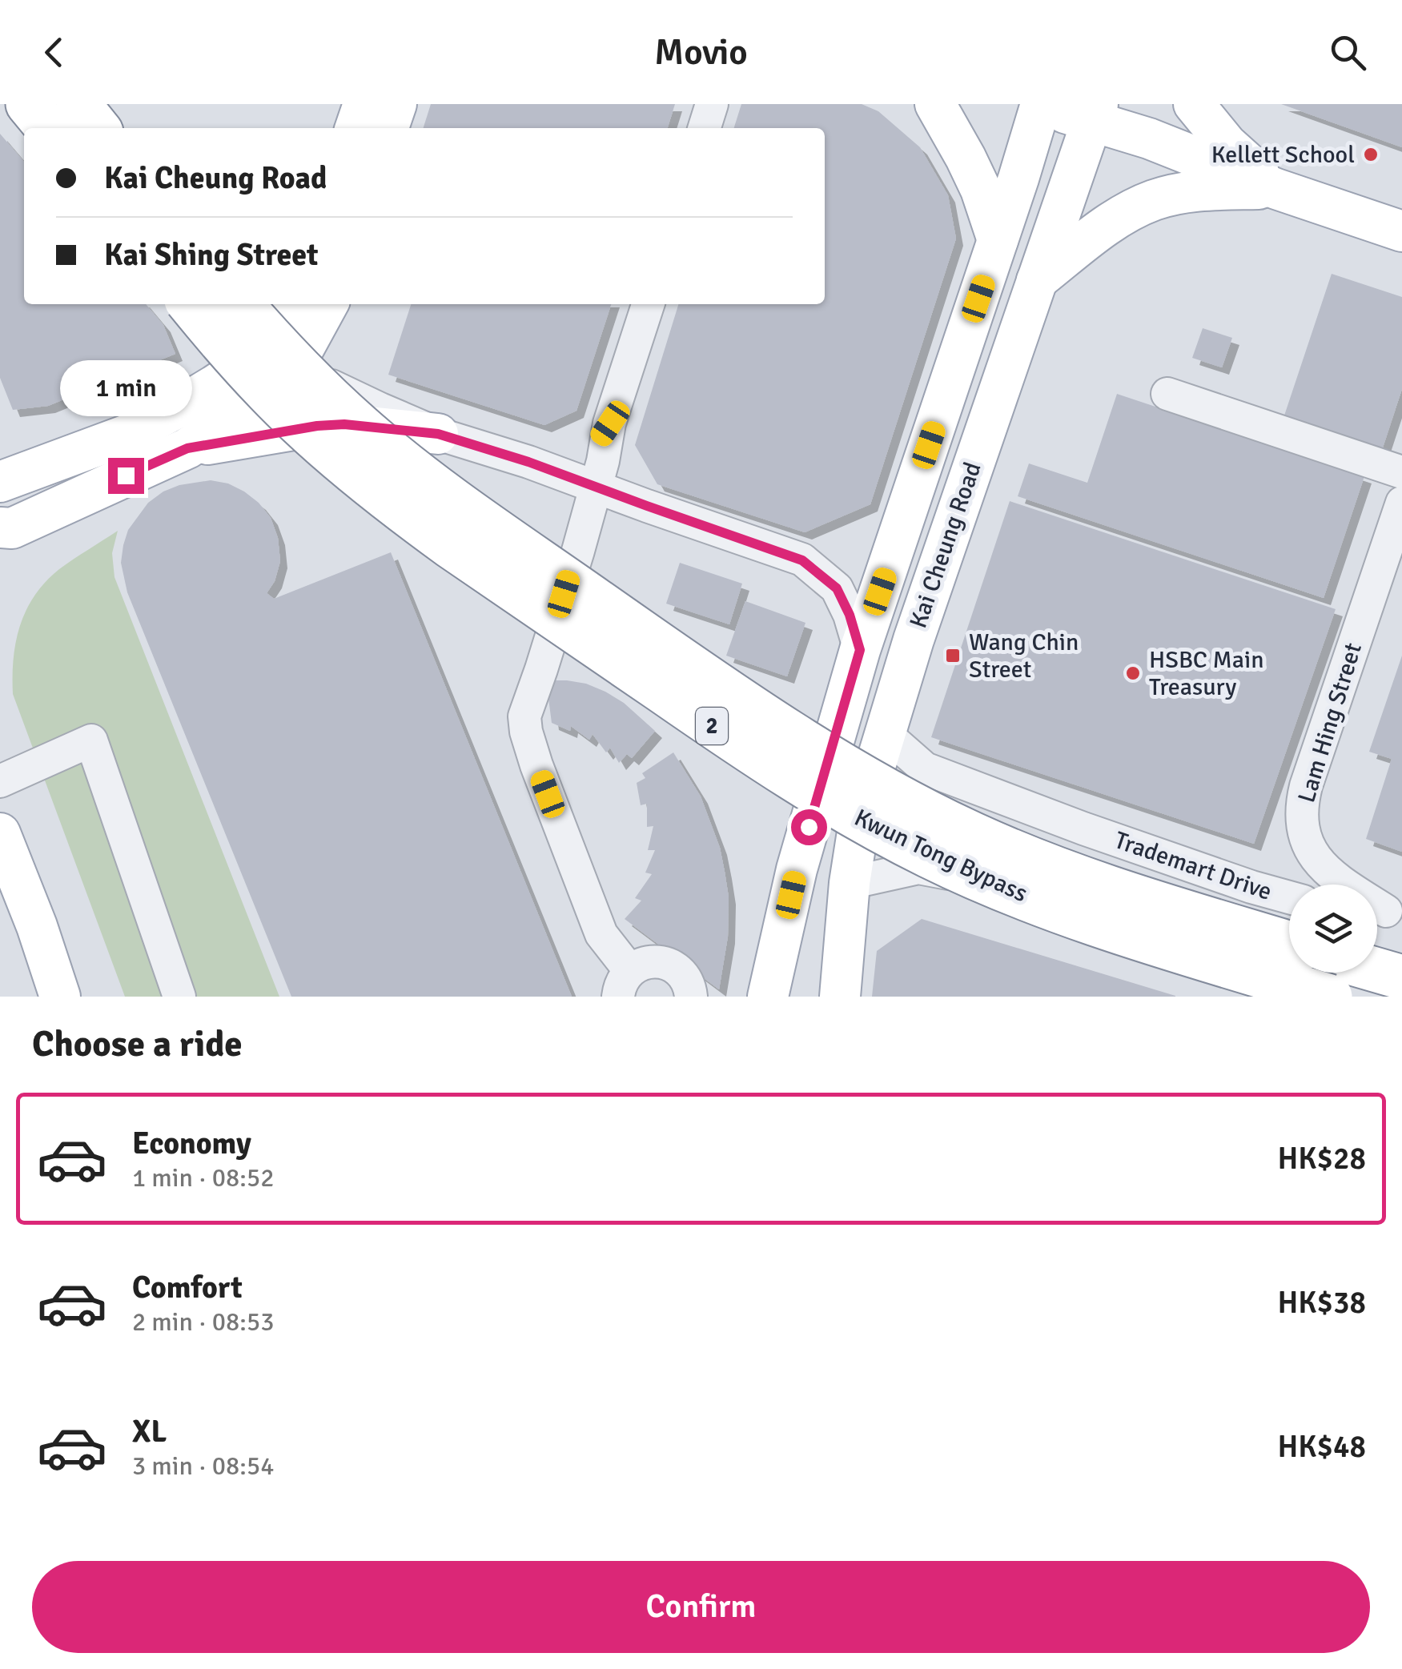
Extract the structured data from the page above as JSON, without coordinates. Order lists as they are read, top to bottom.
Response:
{
  "streets": {
    "highway": ["2", "Kwun Tong Bypass"],
    "main road": ["Kai Cheung Road"],
    "street": ["Lam Hing Street", "Trademart Drive"]
  },
  "crossings": [
    ["Kai Cheung Road", "Trademart Drive"]
  ],
  "places": {
    "other": ["Kellett School", "HSBC Main Treasury"],
    "transit": ["Wang Chin Street"]
  },
  "page": {
    "header": "Movio",
    "banner": ["Kai Cheung Road", "Kai Shing Street"],
    "bubble": "1 min",
    "heading": "Choose a ride",
    "list": [
      {
        "name": "Economy",
        "note": "1 min · 08:52",
        "value": "HK$28"
      },
      {
        "name": "Comfort",
        "note": "2 min · 08:53",
        "value": "HK$38"
      },
      {
        "name": "XL",
        "note": "3 min · 08:54",
        "value": "HK$48"
      }
    ],
    "buttons": "Confirm"
  }
}
